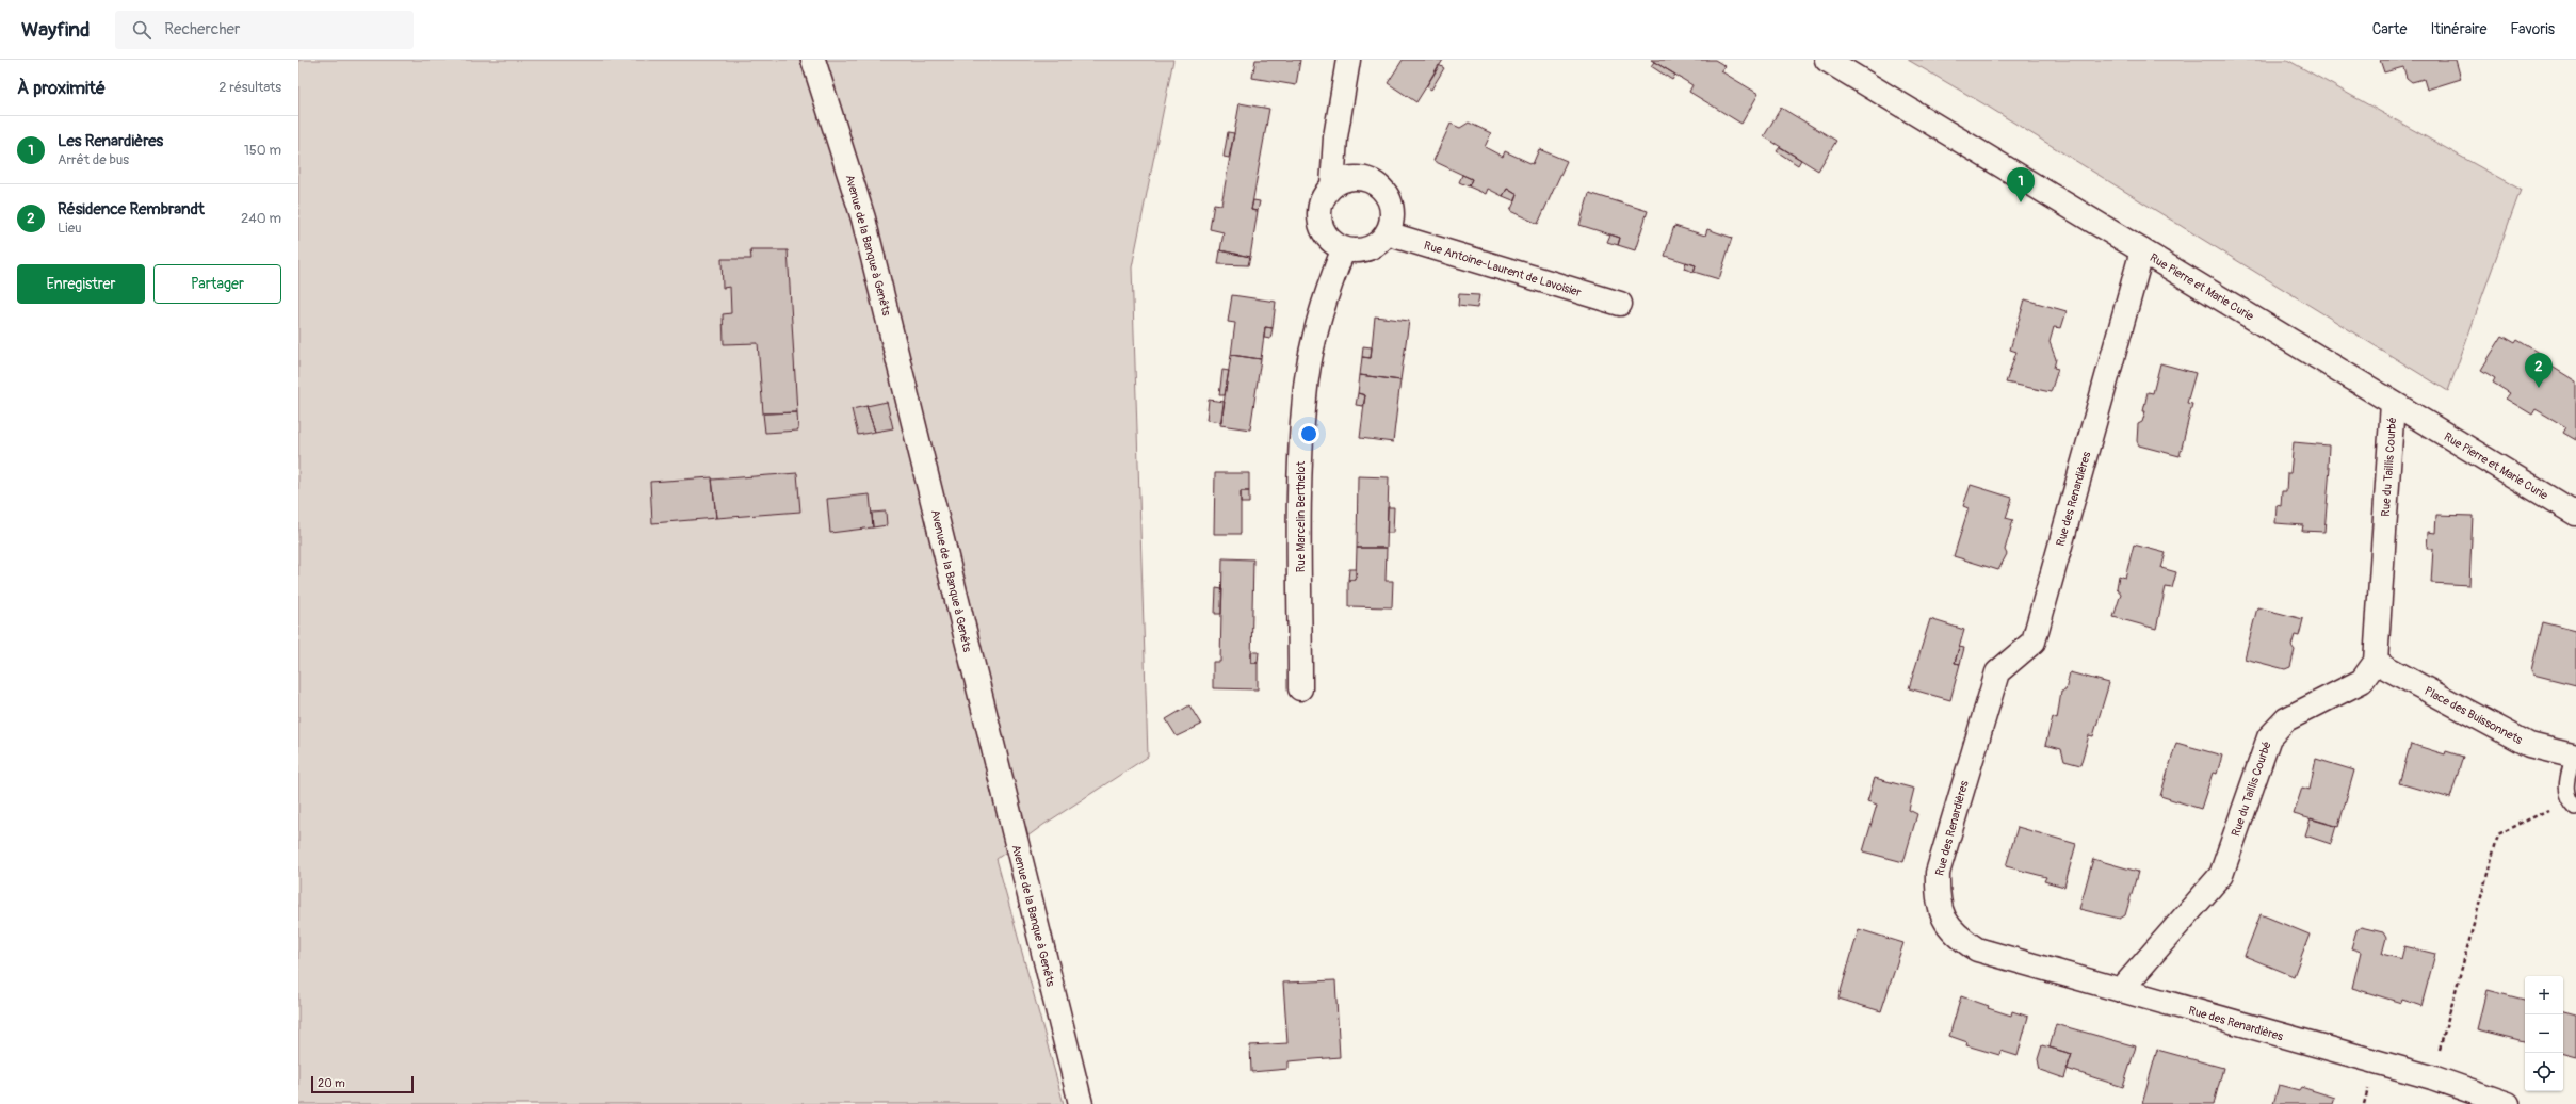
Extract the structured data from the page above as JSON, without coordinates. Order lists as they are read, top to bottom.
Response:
{
  "streets": {
    "street": [
      "Avenue de la Banque à Genêts",
      "Rue Antoine-Laurent de Lavoisier",
      "Rue Pierre et Marie Curie",
      "Rue du Taillis Courbé",
      "Rue des Renardières",
      "Rue Marcelin Berthelot",
      "Place des Buissonnets"
    ]
  },
  "crossings": [
    ["Rue Antoine-Laurent de Lavoisier", "Rue Marcelin Berthelot"],
    ["Rue Pierre et Marie Curie", "Rue du Taillis Courbé"],
    ["Rue Pierre et Marie Curie", "Rue des Renardières"],
    ["Rue du Taillis Courbé", "Rue des Renardières"],
    ["Rue du Taillis Courbé", "Place des Buissonnets"]
  ],
  "scale_bar": "20 m",
  "page": {
    "header": "Wayfind",
    "search": "Rechercher",
    "nav": ["Carte", "Itinéraire", "Favoris"],
    "heading": ["À proximité", "2 résultats"],
    "list": [
      {
        "mark": "1",
        "name": "Les Renardières",
        "note": "Arrêt de bus",
        "value": "150 m"
      },
      {
        "mark": "2",
        "name": "Résidence Rembrandt",
        "note": "Lieu",
        "value": "240 m"
      }
    ],
    "pins": ["1", "2"],
    "buttons": ["Enregistrer", "Partager"],
    "map_buttons": ["+", "−"],
    "scale": "20 m"
  }
}
